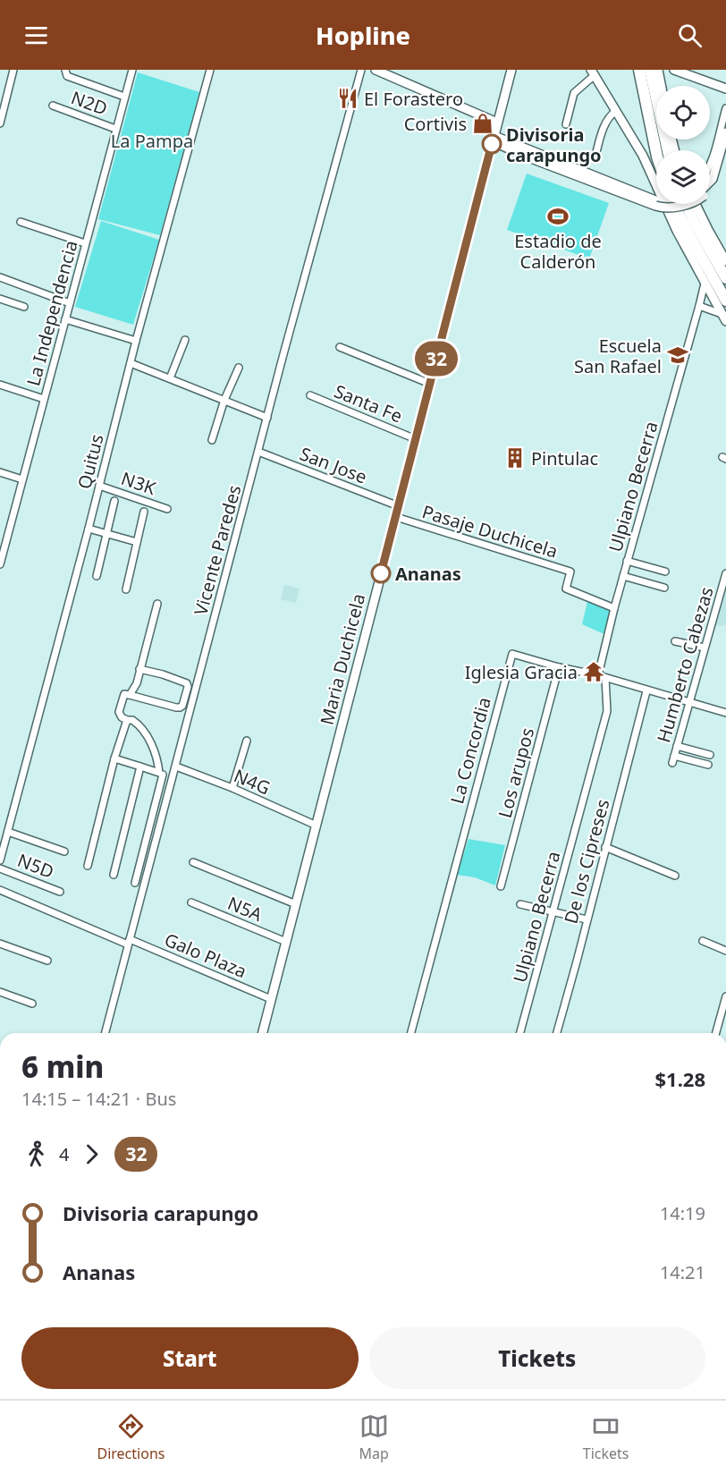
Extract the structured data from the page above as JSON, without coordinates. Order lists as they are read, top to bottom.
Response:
{
  "streets": {
    "main road": ["Maria Duchicela"],
    "street": [
      "N2D",
      "La Independencia",
      "Santa Fe",
      "Quitus",
      "San Jose",
      "N3K",
      "Ulpiano Becerra",
      "Pasaje Duchicela",
      "Vicente Paredes",
      "Humberto Cabezas",
      "La Concordia",
      "Los arupos",
      "N4G",
      "De los Cipreses",
      "N5D",
      "N5A",
      "Galo Plaza"
    ]
  },
  "crossings": [
    ["N2D", "La Independencia"],
    ["Santa Fe", "Maria Duchicela"],
    ["Quitus", "N3K"],
    ["San Jose", "Vicente Paredes"],
    ["San Jose", "Maria Duchicela"],
    ["Ulpiano Becerra", "Pasaje Duchicela"],
    ["Ulpiano Becerra", "La Concordia"],
    ["Pasaje Duchicela", "Maria Duchicela"],
    ["Vicente Paredes", "N4G"],
    ["Vicente Paredes", "Galo Plaza"],
    ["Maria Duchicela", "N4G"],
    ["Maria Duchicela", "N5A"],
    ["Maria Duchicela", "Galo Plaza"],
    ["Humberto Cabezas", "La Concordia"],
    ["La Concordia", "Los arupos"],
    ["La Concordia", "De los Cipreses"]
  ],
  "parks": ["La Pampa"],
  "places": {
    "restaurant": ["El Forastero"],
    "shop": ["Cortivis"],
    "other": ["Divisoria carapungo", "Ananas"],
    "sports": ["Estadio de Calderón"],
    "school or university": ["Escuela San Rafael"],
    "building": ["Pintulac"],
    "temple": ["Iglesia Gracia"]
  },
  "lines": ["bus line 32"],
  "page": {
    "header": "Hopline",
    "on_map": "32",
    "heading": ["6 min", "14:15 – 14:21 · Bus", "$1.28"],
    "legs": ["4", "32"],
    "list": [
      {
        "name": "Divisoria carapungo",
        "value": "14:19"
      },
      {
        "name": "Ananas",
        "value": "14:21"
      }
    ],
    "buttons": ["Start", "Tickets"],
    "tabs": ["Directions", "Map", "Tickets"]
  }
}
